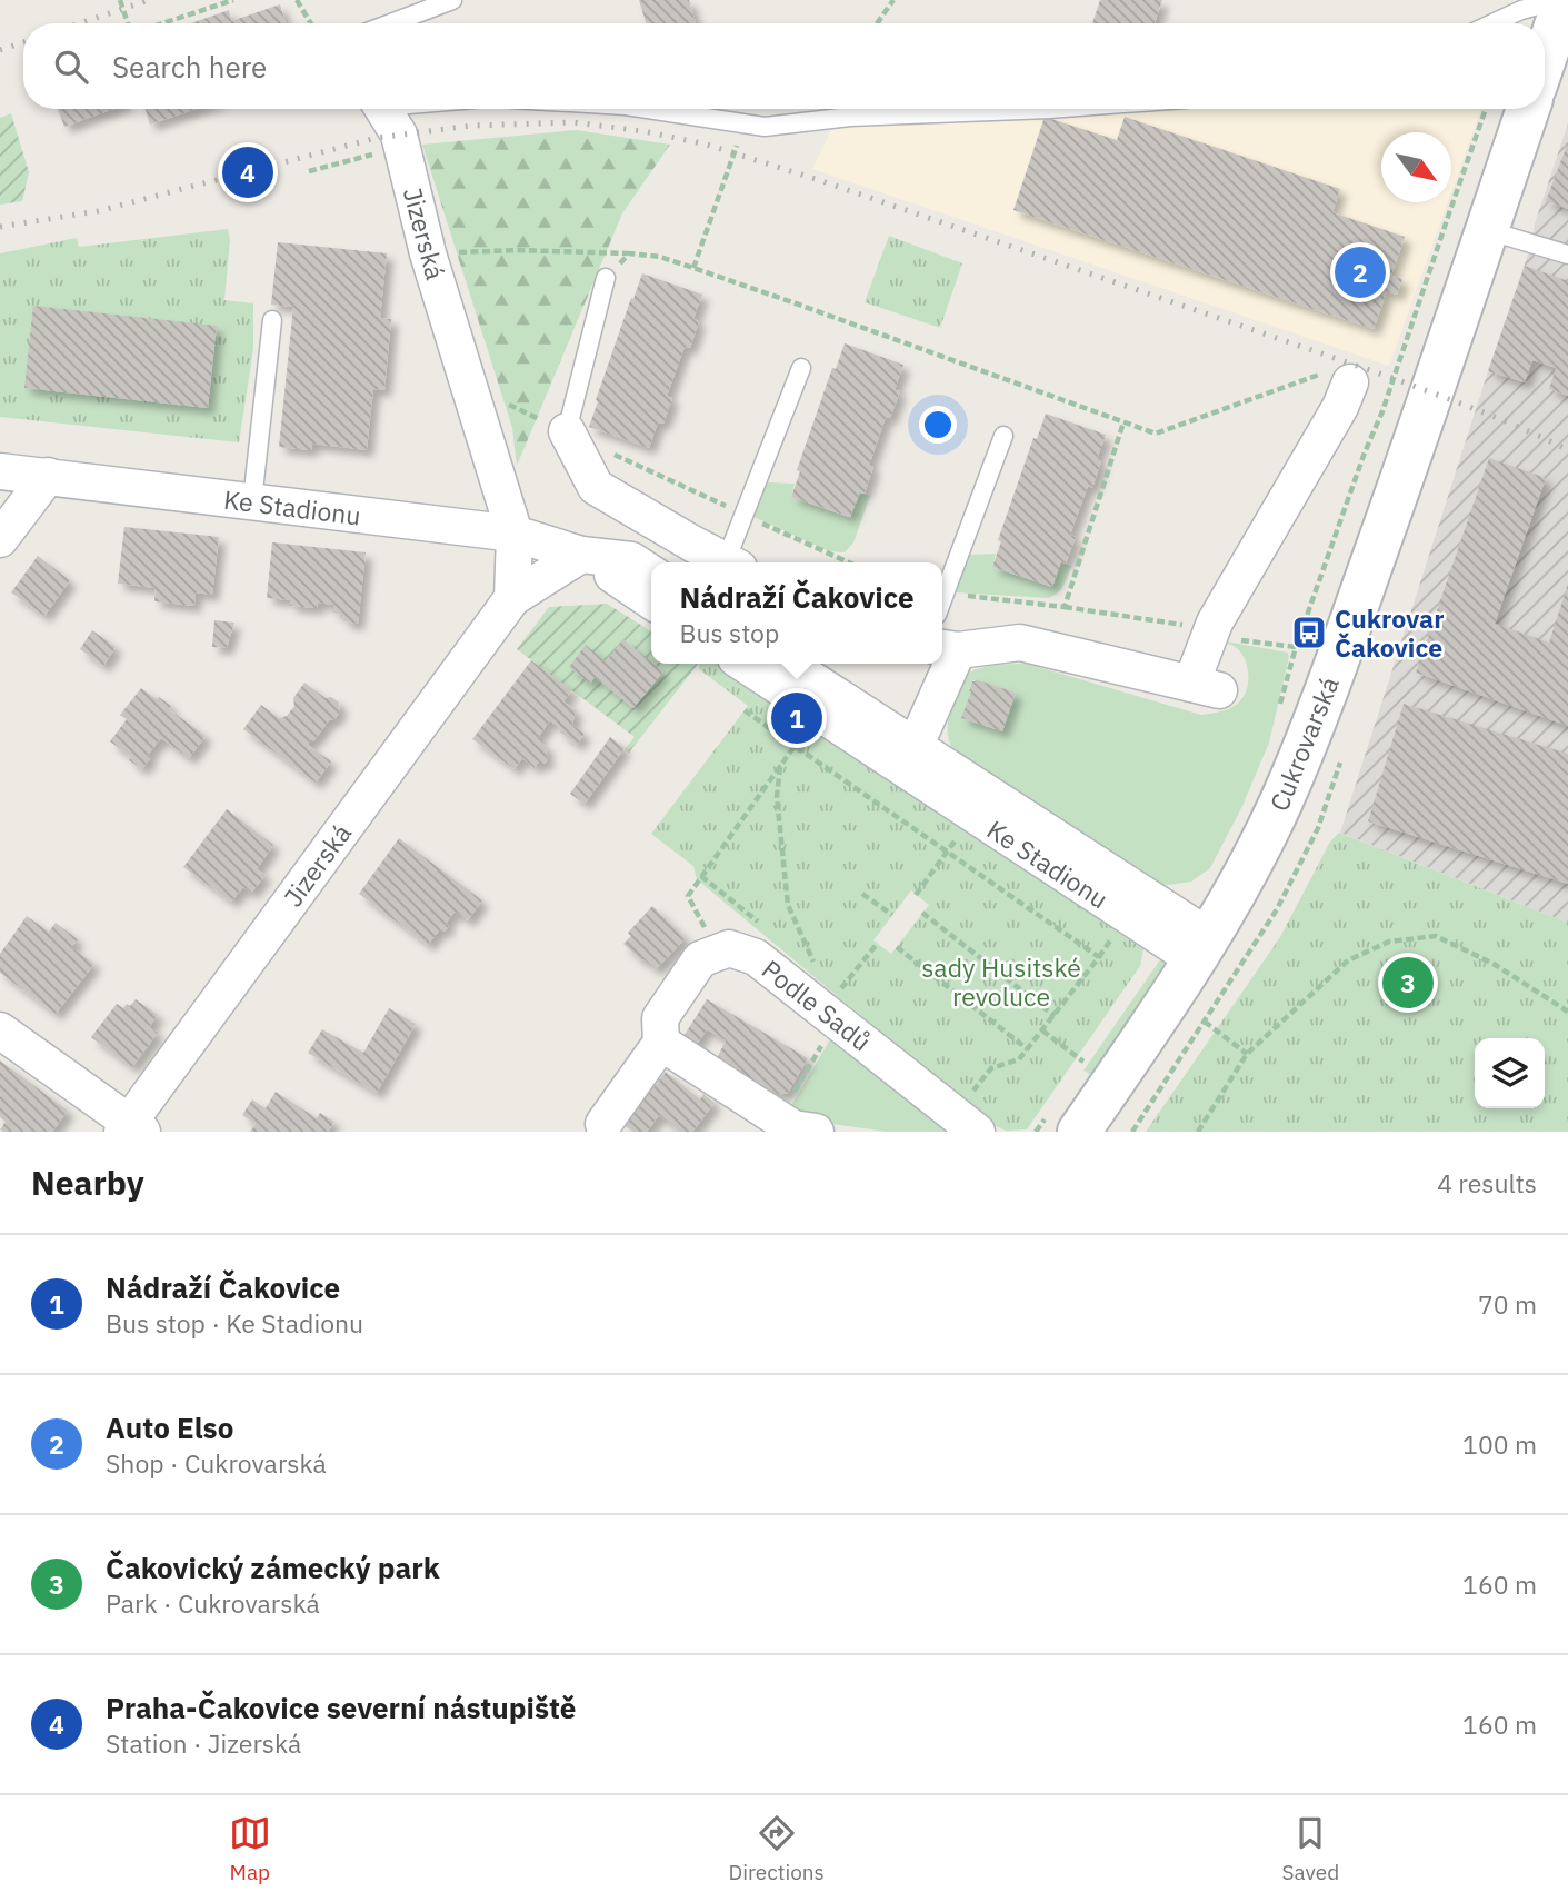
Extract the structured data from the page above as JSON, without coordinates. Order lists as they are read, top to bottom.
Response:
{
  "streets": {
    "street": [
      "Jizerská",
      "Ke Stadionu",
      "Cukrovarská",
      "Podle Sadů"
    ]
  },
  "crossings": [
    ["Jizerská", "Ke Stadionu"],
    ["Ke Stadionu", "Cukrovarská"]
  ],
  "parks": ["sady Husitské revoluce"],
  "places": {
    "bus stop": ["Cukrovar Čakovice"]
  },
  "north": "bottom right",
  "page": {
    "search": "Search here",
    "pins": [
      "4",
      "2",
      "1",
      "3"
    ],
    "popup": ["Nádraží Čakovice", "Bus stop"],
    "heading": ["Nearby", "4 results"],
    "list": [
      {
        "mark": "1",
        "name": "Nádraží Čakovice",
        "note": "Bus stop · Ke Stadionu",
        "value": "70 m"
      },
      {
        "mark": "2",
        "name": "Auto Elso",
        "note": "Shop · Cukrovarská",
        "value": "100 m"
      },
      {
        "mark": "3",
        "name": "Čakovický zámecký park",
        "note": "Park · Cukrovarská",
        "value": "160 m"
      },
      {
        "mark": "4",
        "name": "Praha-Čakovice severní nástupiště",
        "note": "Station · Jizerská",
        "value": "160 m"
      }
    ],
    "nav": ["Map", "Directions", "Saved"]
  }
}
